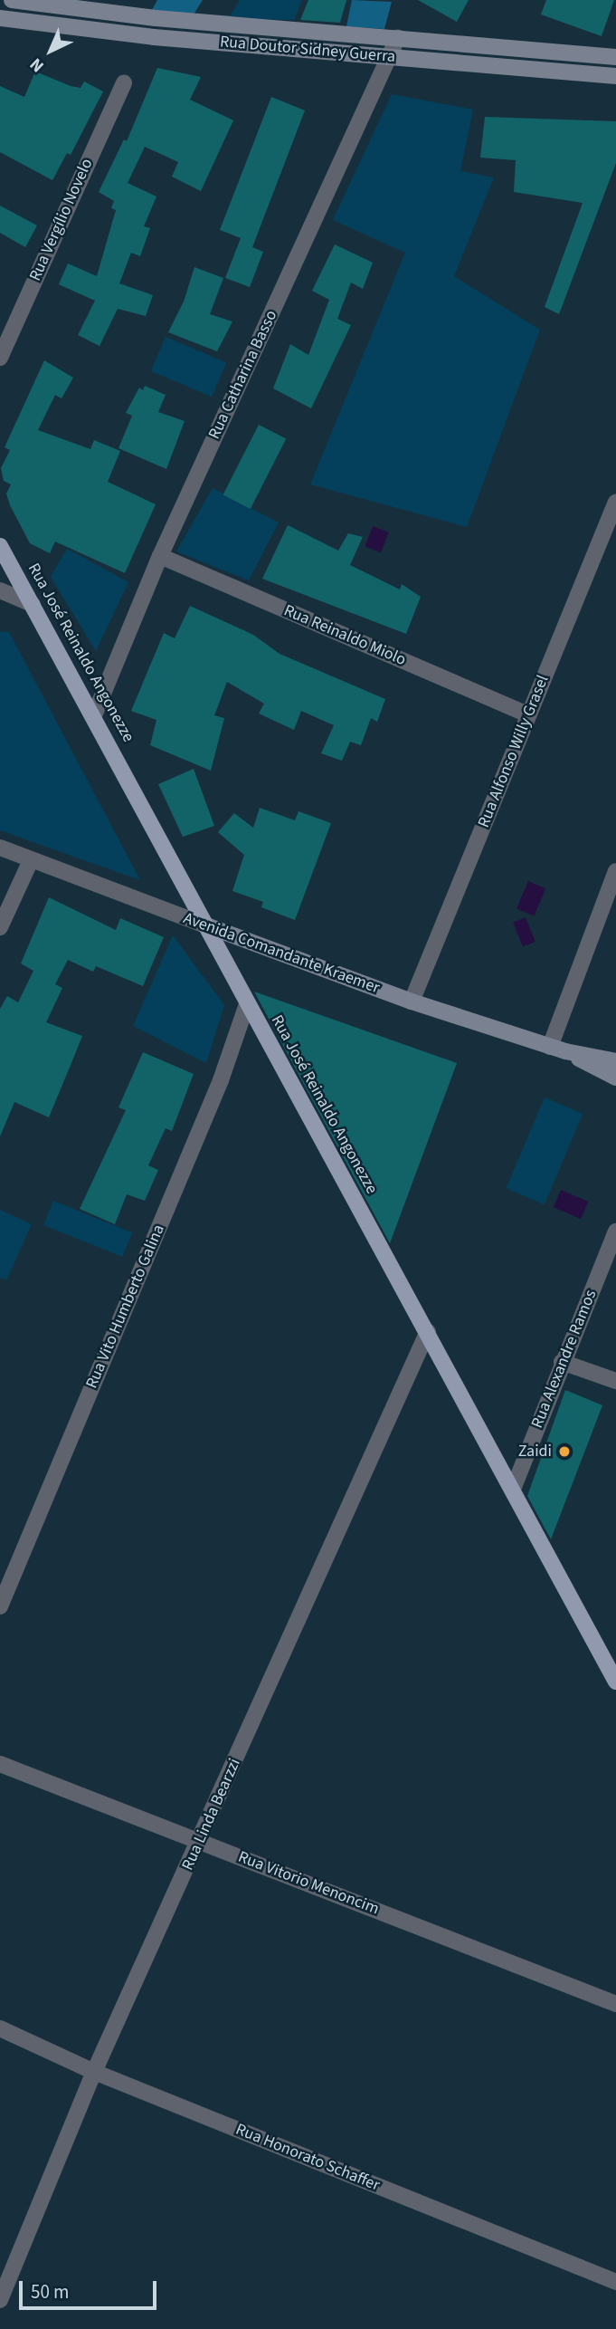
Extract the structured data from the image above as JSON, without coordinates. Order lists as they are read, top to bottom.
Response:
{
  "streets": {
    "main road": ["Rua Doutor Sidney Guerra", "Rua José Reinaldo Angonezze", "Avenida Comandante Kraemer"],
    "street": [
      "Rua Vergílio Novelo",
      "Rua Catharina Basso",
      "Rua Reinaldo Miolo",
      "Rua Alfonso Willy Grasel",
      "Rua Vito Humberto Galina",
      "Rua Alexandre Ramos",
      "Rua Linda Bearzzi",
      "Rua Vitorio Menoncim",
      "Rua Honorato Schaffer"
    ]
  },
  "crossings": [
    ["Rua Doutor Sidney Guerra", "Rua Catharina Basso"],
    ["Rua Catharina Basso", "Rua Reinaldo Miolo"],
    ["Rua Catharina Basso", "Rua José Reinaldo Angonezze"],
    ["Rua Reinaldo Miolo", "Rua Alfonso Willy Grasel"],
    ["Rua José Reinaldo Angonezze", "Avenida Comandante Kraemer"],
    ["Rua José Reinaldo Angonezze", "Rua Vito Humberto Galina"],
    ["Rua José Reinaldo Angonezze", "Rua Alexandre Ramos"],
    ["Rua José Reinaldo Angonezze", "Rua Linda Bearzzi"],
    ["Rua Alfonso Willy Grasel", "Avenida Comandante Kraemer"],
    ["Rua Linda Bearzzi", "Rua Vitorio Menoncim"],
    ["Rua Linda Bearzzi", "Rua Honorato Schaffer"]
  ],
  "places": ["Zaidi"],
  "scale_bar": "50 m",
  "north": "bottom left"
}
